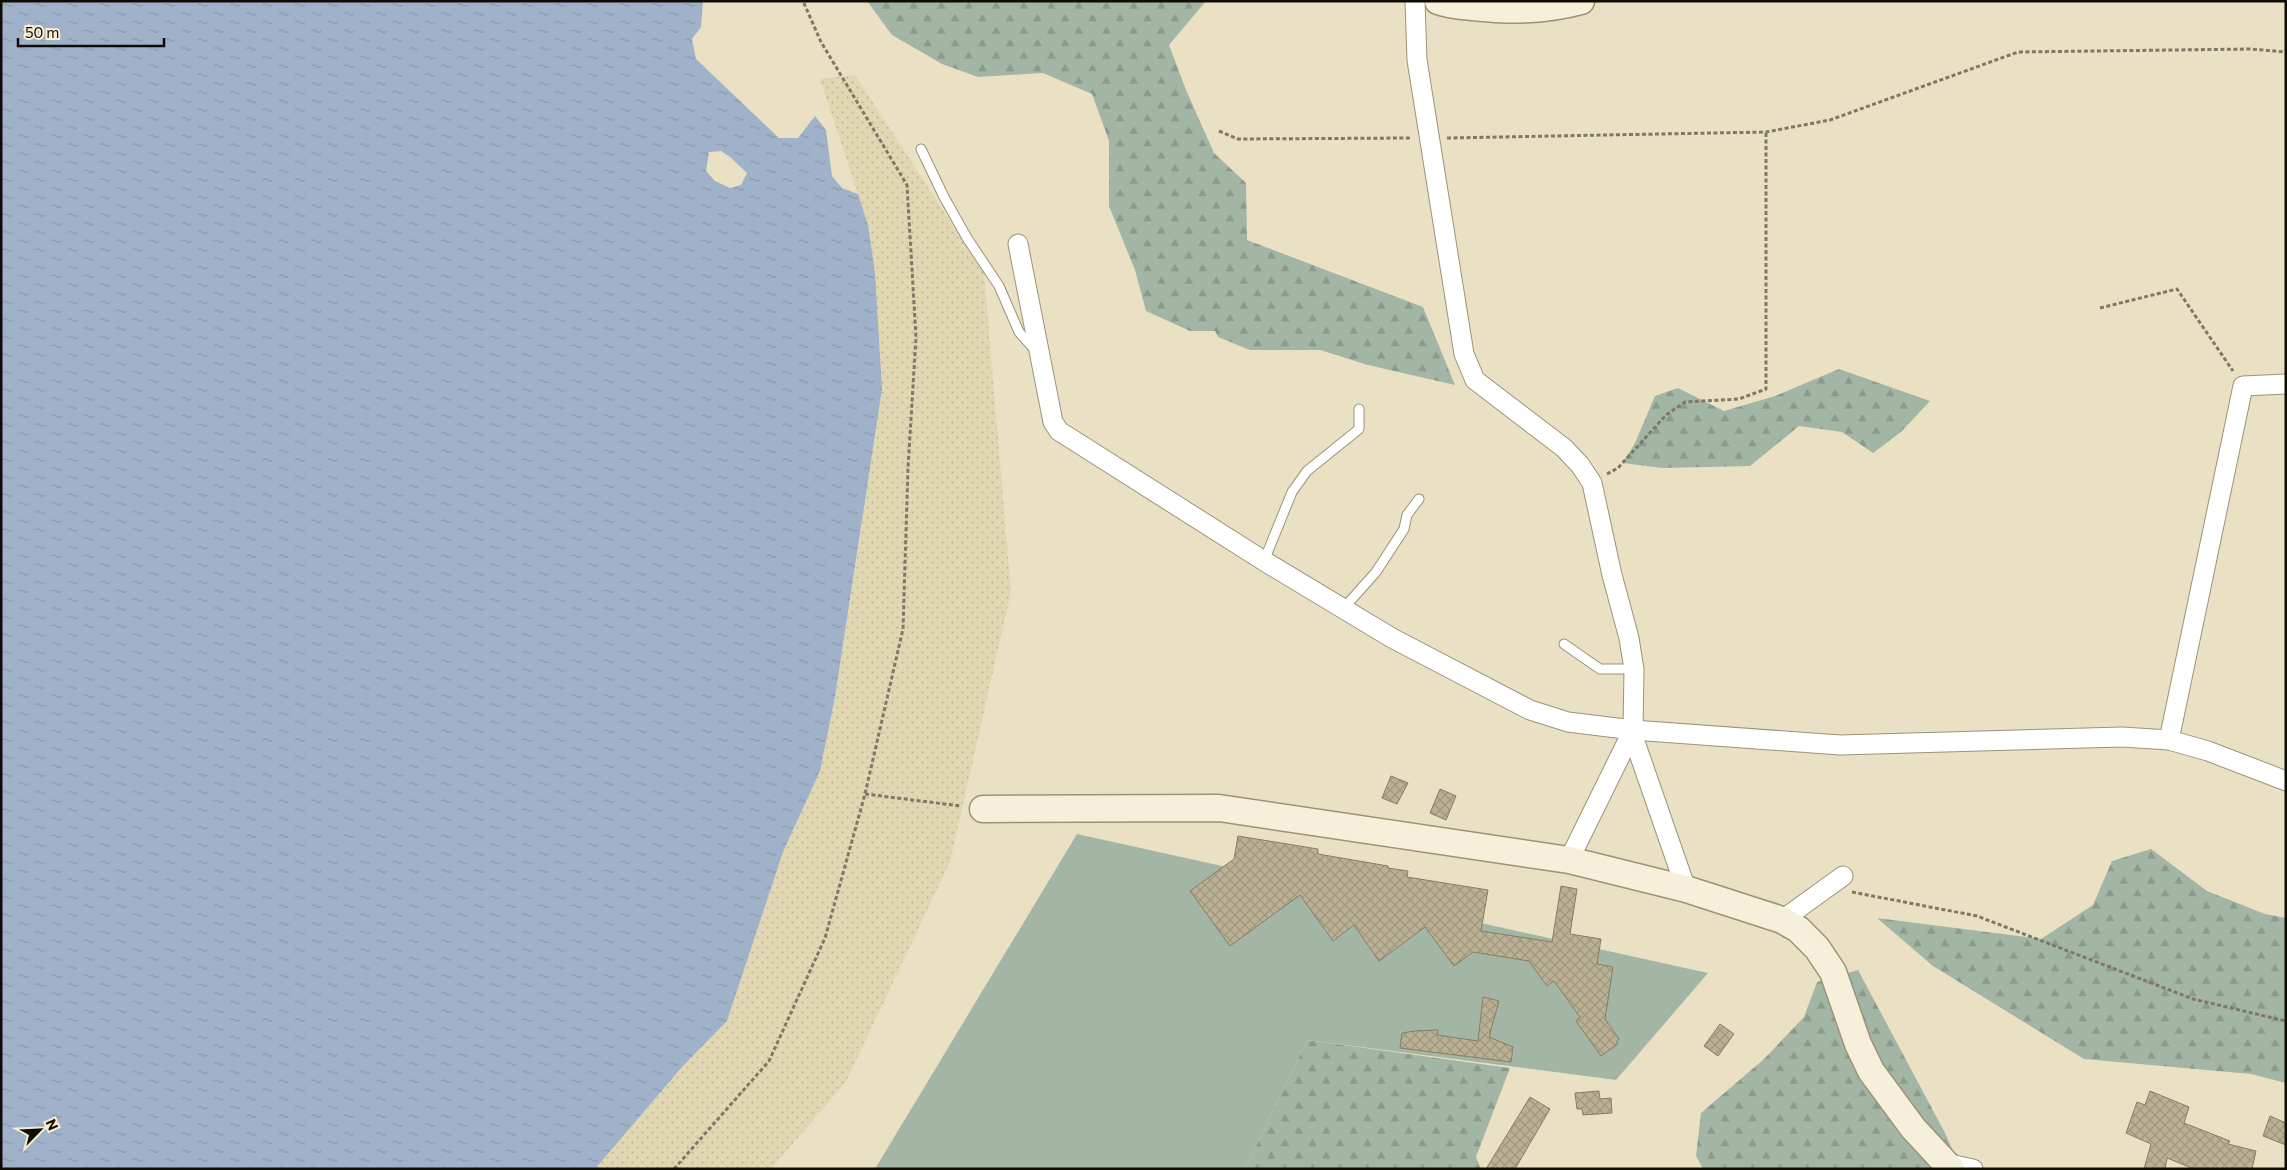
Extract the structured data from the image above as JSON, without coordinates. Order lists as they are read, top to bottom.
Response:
{
  "scale_bar": "50 m",
  "north": "top right"
}
